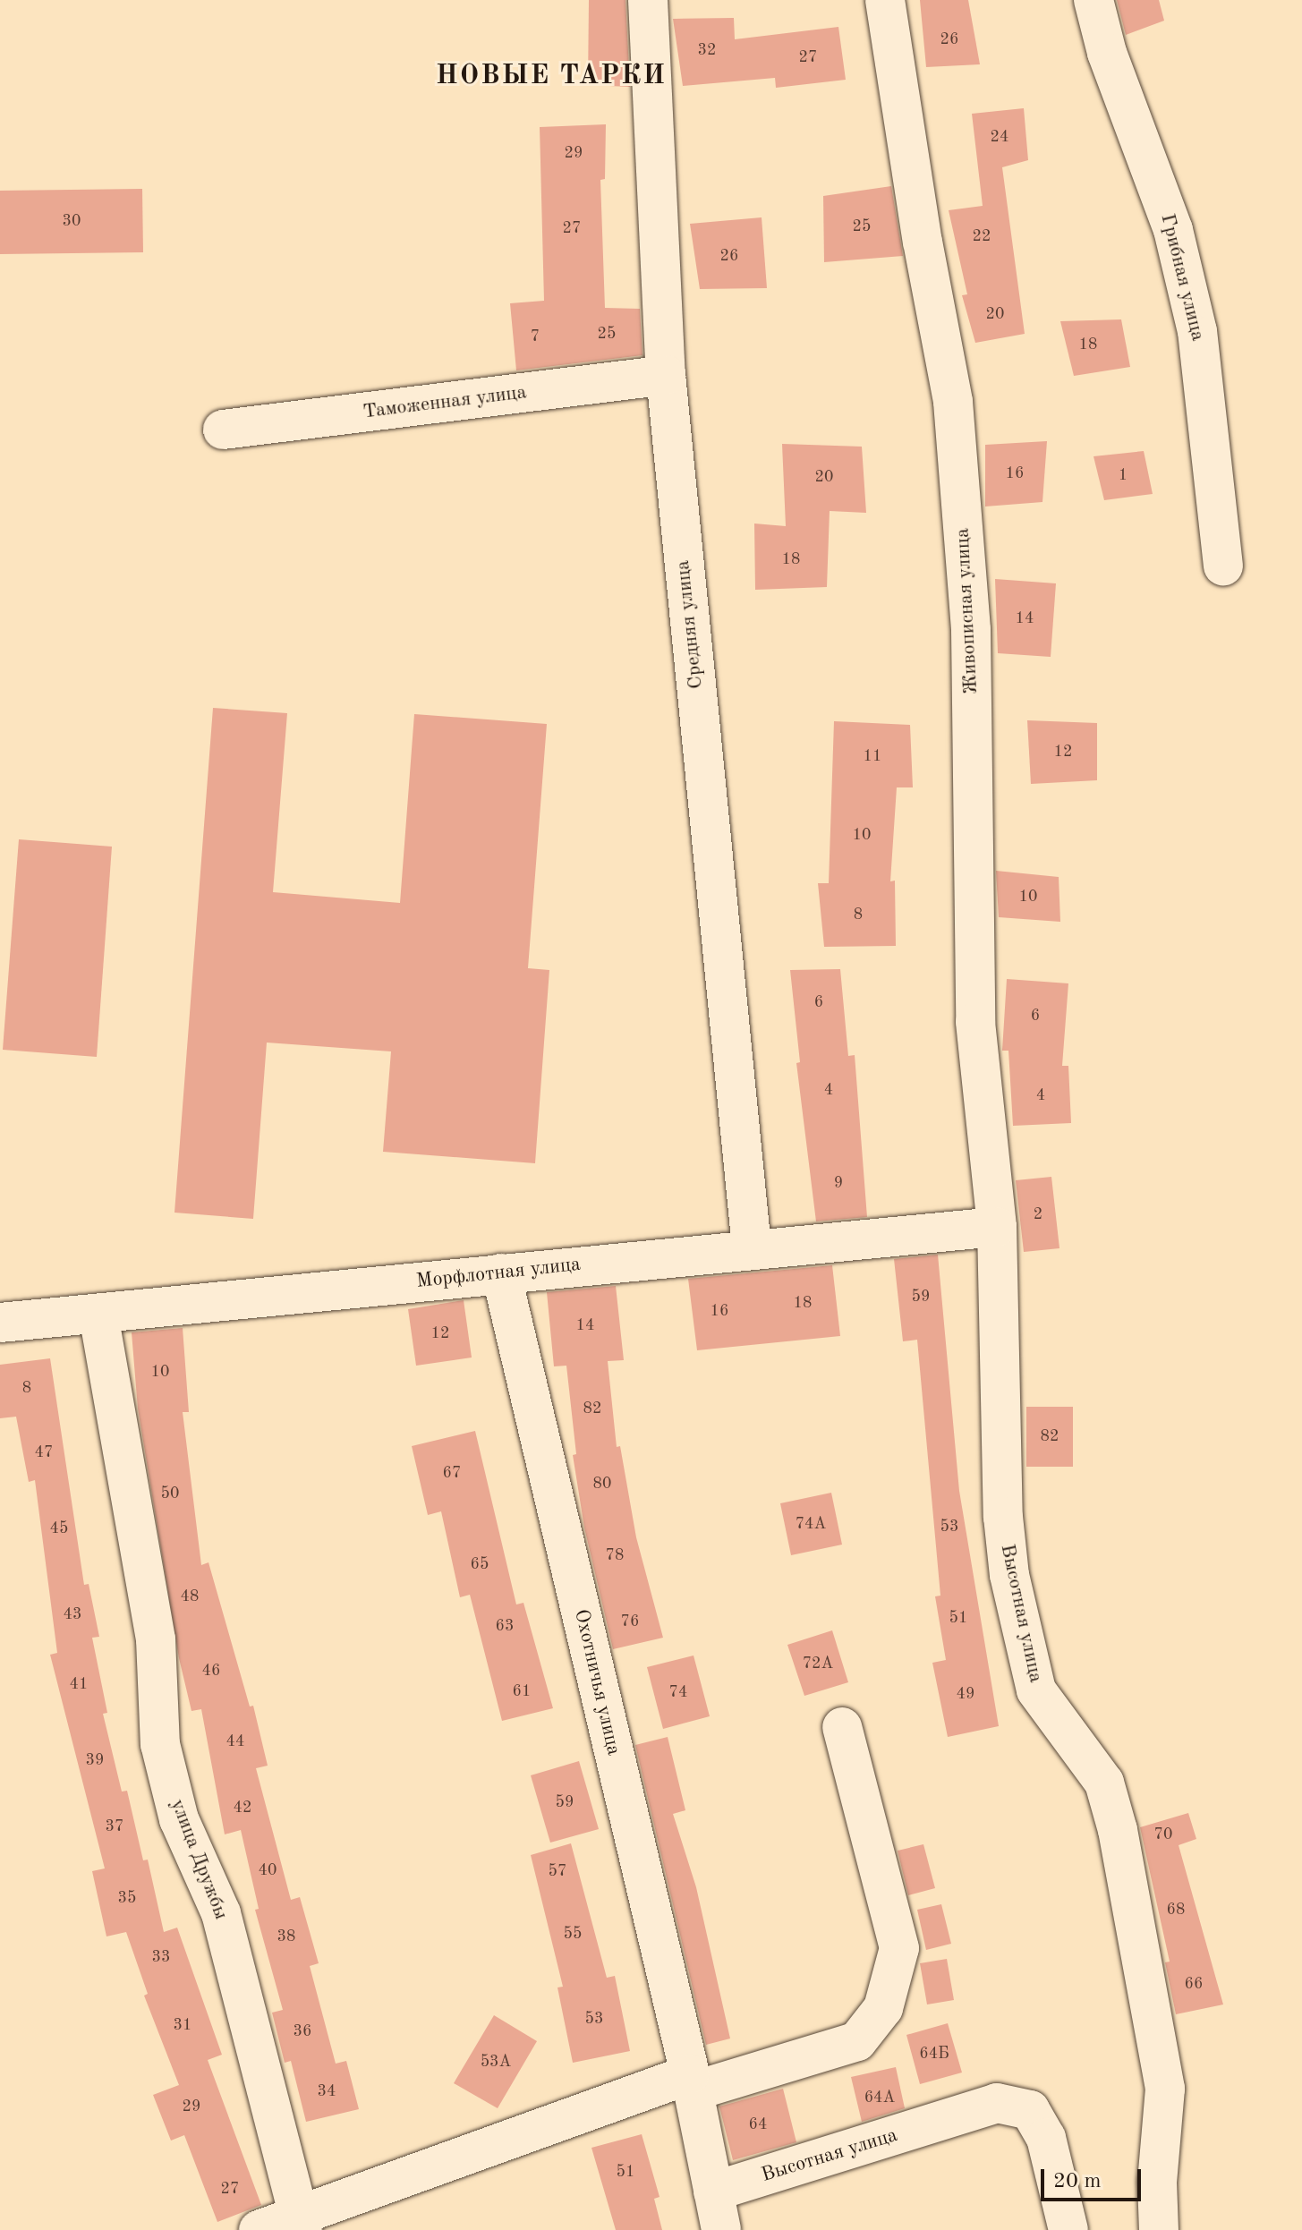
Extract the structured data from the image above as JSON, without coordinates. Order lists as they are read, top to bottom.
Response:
{
  "streets": {
    "street": [
      "Грибная улица",
      "Таможенная улица",
      "Живописная улица",
      "Средняя улица",
      "Морфлотная улица",
      "Высотная улица",
      "Охотничья улица",
      "улица Дружбы"
    ]
  },
  "crossings": [
    ["Таможенная улица", "Средняя улица"],
    ["Живописная улица", "Морфлотная улица"],
    ["Живописная улица", "Высотная улица"],
    ["Средняя улица", "Морфлотная улица"],
    ["Морфлотная улица", "Высотная улица"],
    ["Морфлотная улица", "Охотничья улица"],
    ["Морфлотная улица", "улица Дружбы"],
    ["Высотная улица", "Охотничья улица"]
  ],
  "districts": ["НОВЫЕ ТАРКИ"],
  "house_numbers": [
    "26",
    "32",
    "27",
    "24",
    "29",
    "30",
    "25",
    "27",
    "22",
    "26",
    "20",
    "25",
    "7",
    "18",
    "16",
    "1",
    "20",
    "18",
    "14",
    "12",
    "11",
    "10",
    "10",
    "8",
    "6",
    "6",
    "4",
    "4",
    "9",
    "2",
    "59",
    "18",
    "16",
    "14",
    "12",
    "10",
    "8",
    "82",
    "82",
    "47",
    "67",
    "80",
    "50",
    "74А",
    "53",
    "45",
    "78",
    "65",
    "48",
    "43",
    "51",
    "76",
    "63",
    "72А",
    "46",
    "41",
    "61",
    "74",
    "49",
    "44",
    "39",
    "59",
    "42",
    "37",
    "70",
    "40",
    "57",
    "35",
    "68",
    "55",
    "38",
    "33",
    "66",
    "53",
    "31",
    "36",
    "64Б",
    "53А",
    "34",
    "64А",
    "29",
    "64",
    "51",
    "27"
  ],
  "scale_bar": "20 m"
}
